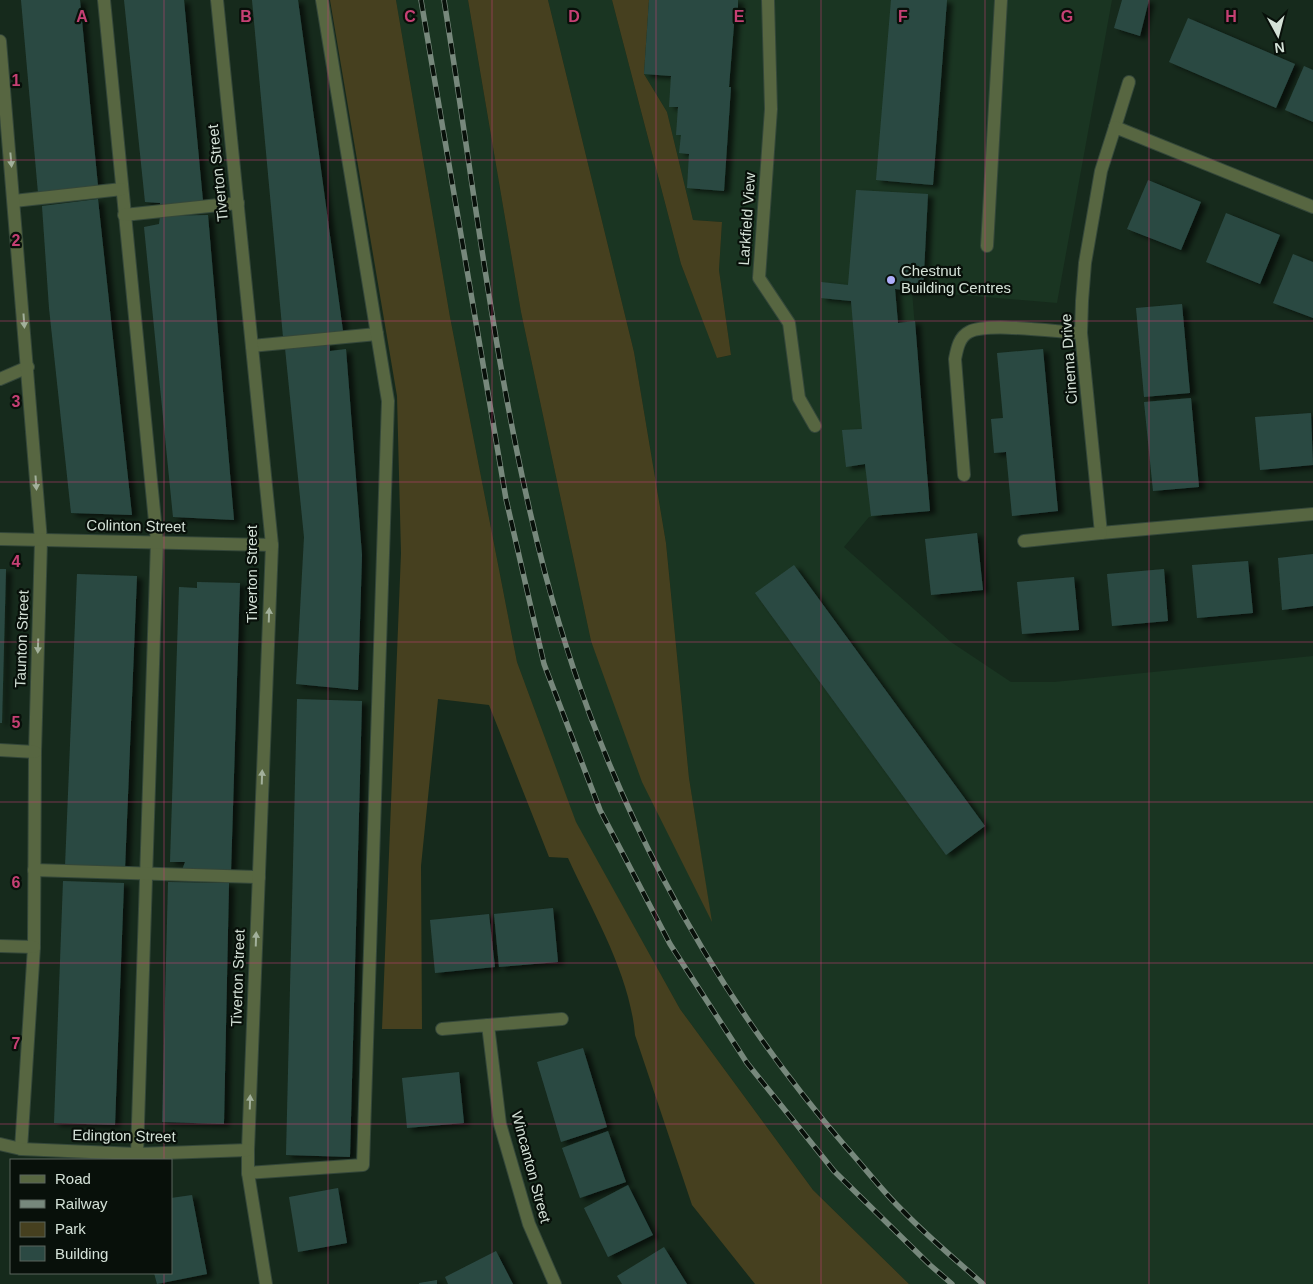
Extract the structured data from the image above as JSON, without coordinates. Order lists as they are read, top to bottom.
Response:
{
  "streets": {
    "street": [
      "Tiverton Street",
      "Larkfield View",
      "Cinema Drive",
      "Colinton Street",
      "Taunton Street",
      "Edington Street",
      "Wincanton Street"
    ]
  },
  "crossings": [
    ["Tiverton Street", "Colinton Street"],
    ["Tiverton Street", "Edington Street"],
    ["Colinton Street", "Taunton Street"],
    ["Taunton Street", "Edington Street"]
  ],
  "places": ["Chestnut Building Centres"],
  "legend": [
    "Road",
    "Railway",
    "Park",
    "Building"
  ],
  "north": "bottom",
  "grid": {
    "columns": [
      "A",
      "B",
      "C",
      "D",
      "E",
      "F",
      "G",
      "H"
    ],
    "rows": [
      "1",
      "2",
      "3",
      "4",
      "5",
      "6",
      "7"
    ]
  }
}
